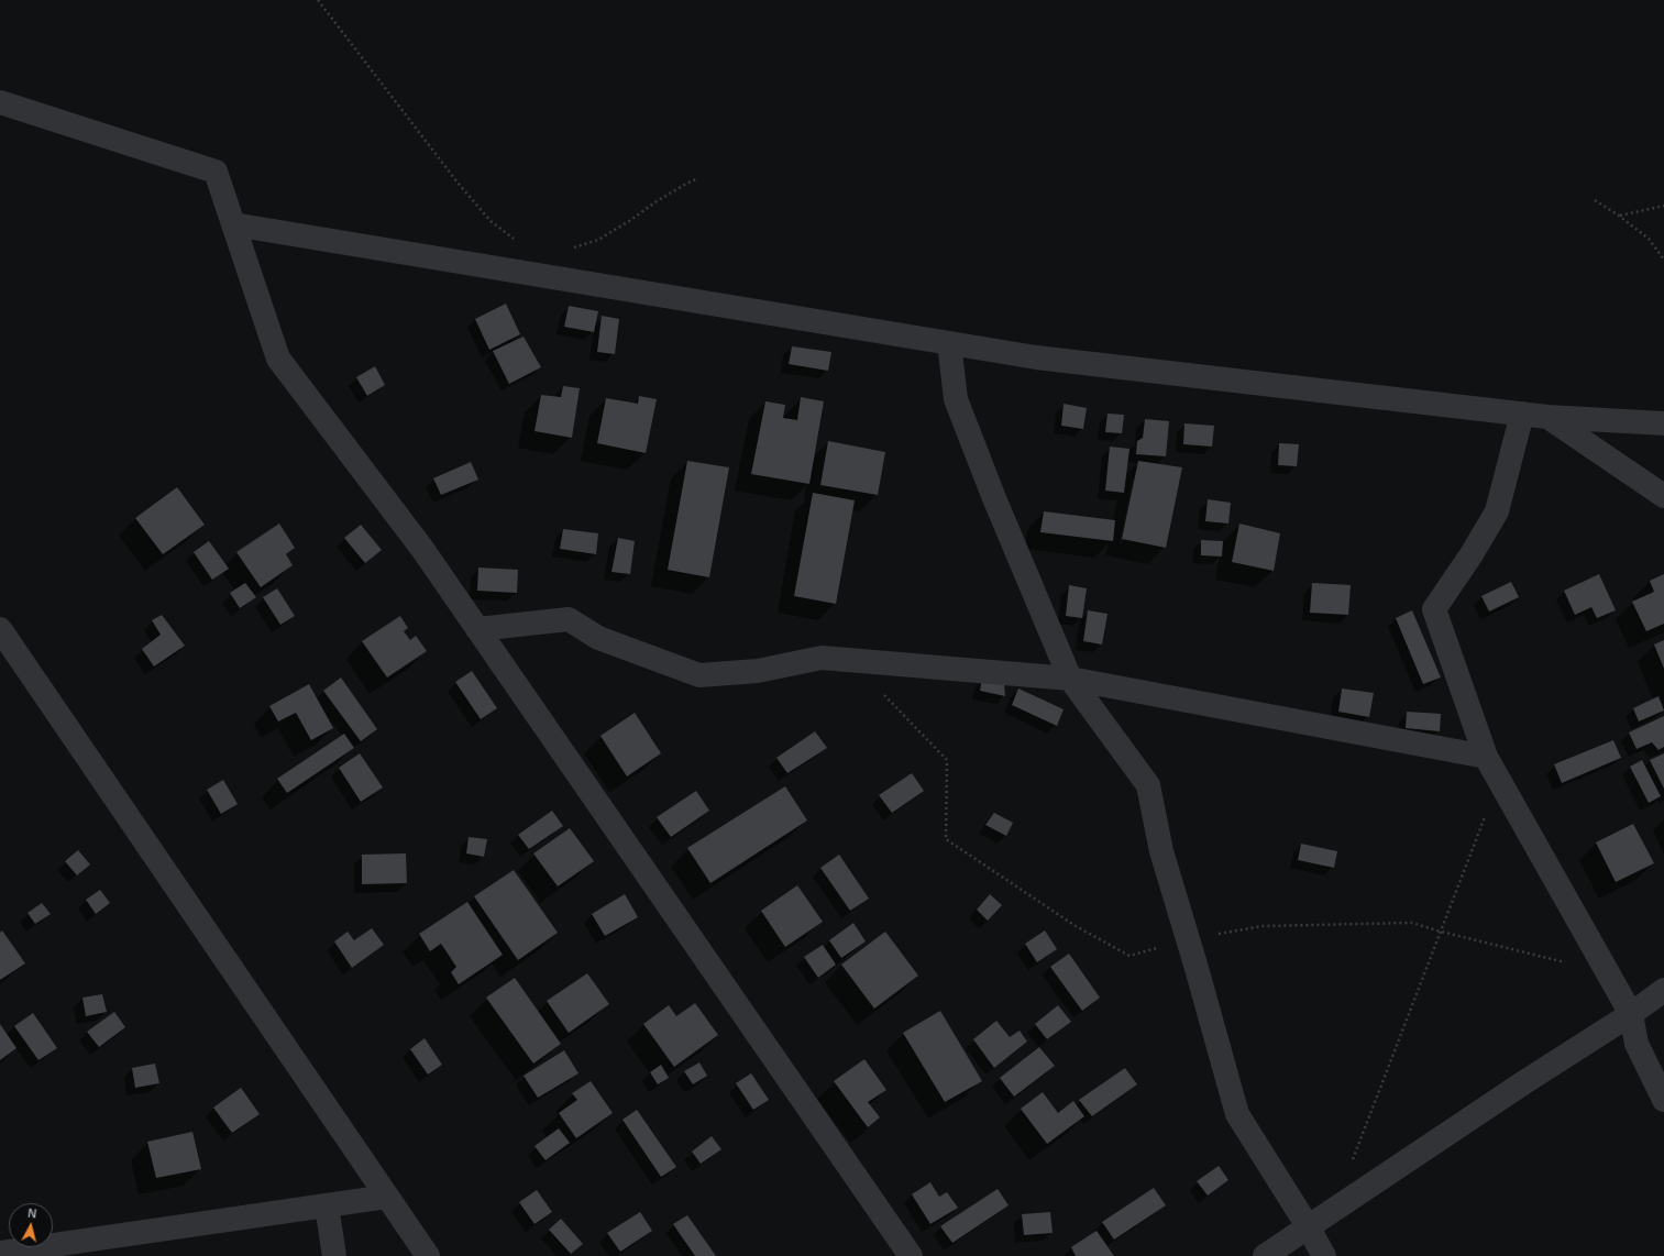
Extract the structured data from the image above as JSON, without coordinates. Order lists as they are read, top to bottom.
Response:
{
  "north": "top"
}
